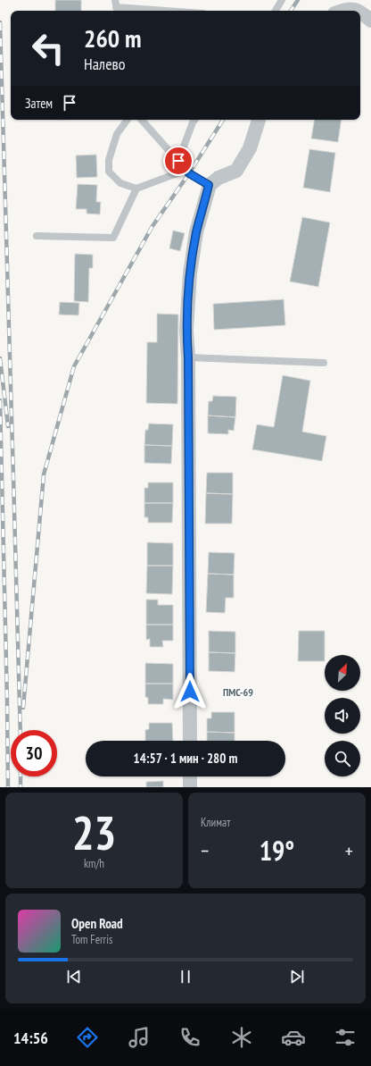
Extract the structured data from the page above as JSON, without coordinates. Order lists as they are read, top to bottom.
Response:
{
  "districts": ["ПМС-69"],
  "north": "top right",
  "page": {
    "turn": ["260 m", "Налево"],
    "then": "Затем",
    "limit": "30",
    "trip": "14:57 · 1 мин · 280 m",
    "tile": [
      ["23", "km/h"],
      "Климат"
    ],
    "heat": ["−", "19°", "+"],
    "song": ["Open Road", "Tom Ferris"],
    "tabs": "14:56"
  }
}
